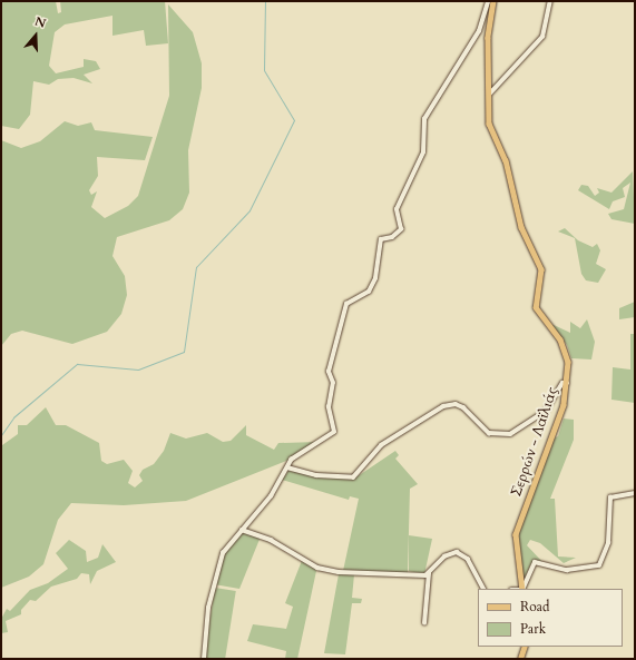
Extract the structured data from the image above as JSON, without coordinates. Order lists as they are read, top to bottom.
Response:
{
  "streets": {
    "main road": ["Σερρών - Λαϊλιάς"]
  },
  "legend": ["Road", "Park"],
  "north": "top"
}
